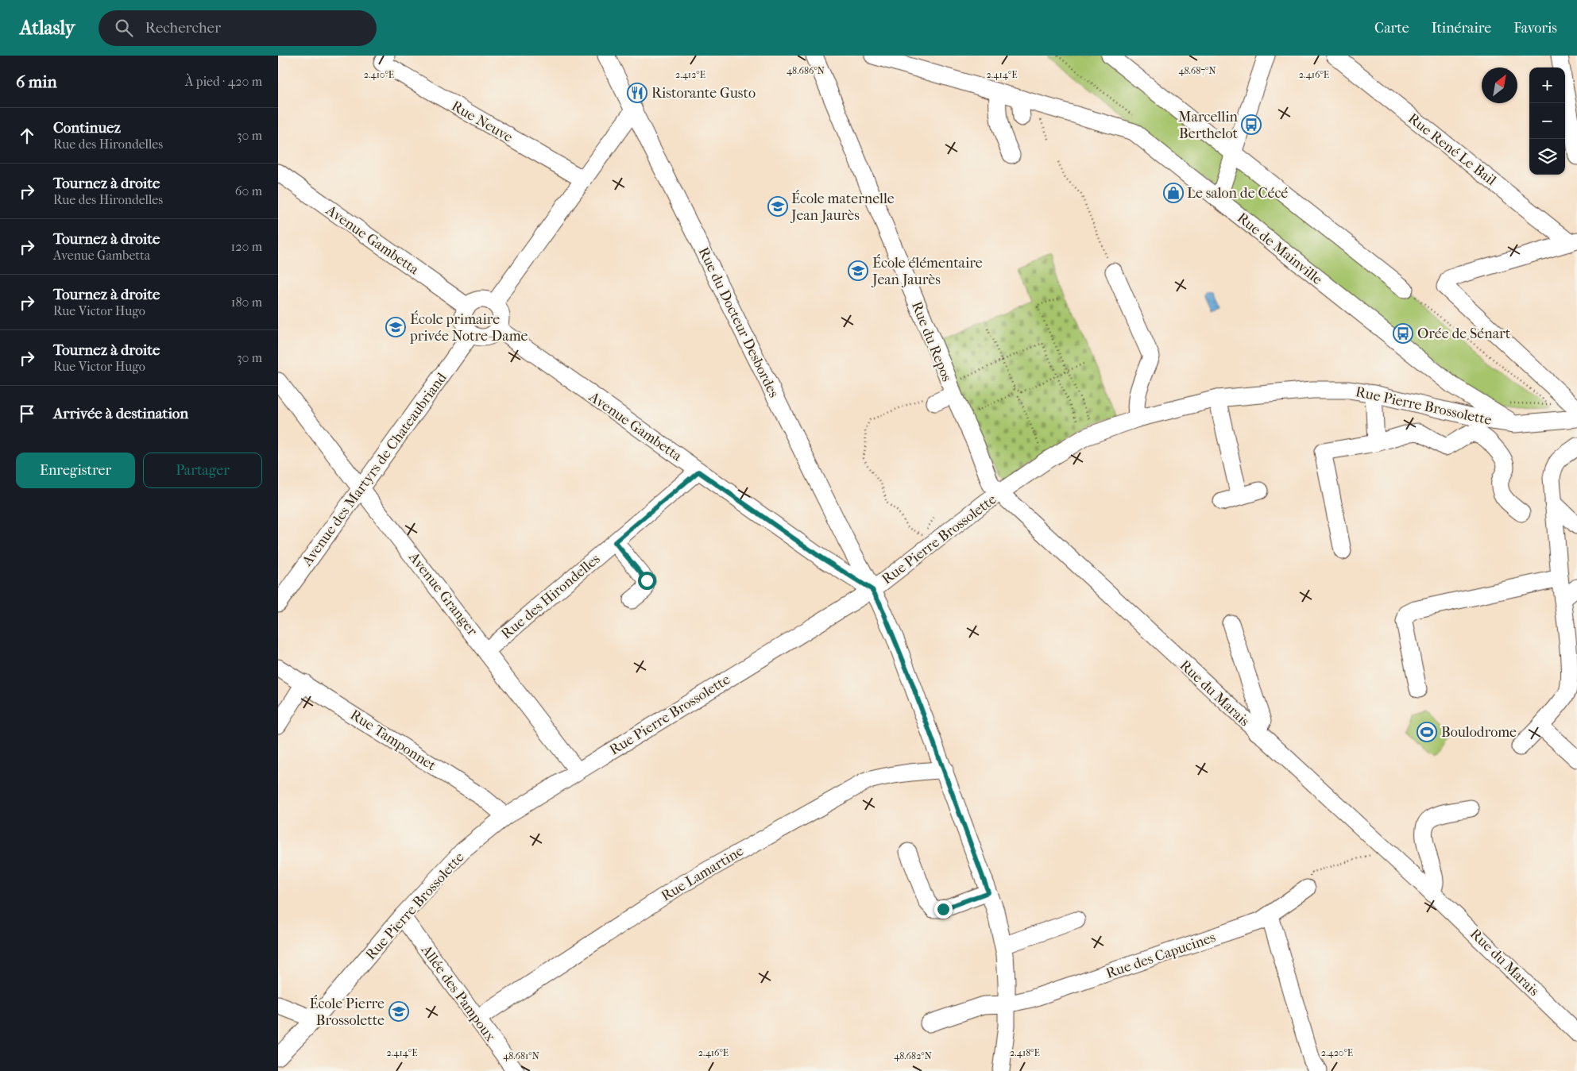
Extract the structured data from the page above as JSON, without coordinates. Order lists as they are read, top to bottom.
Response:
{
  "streets": {
    "street": [
      "Rue Neuve",
      "Rue René Le Bail",
      "Avenue Gambetta",
      "Rue de Mainville",
      "Rue du Docteur Desbordes",
      "Rue du Repos",
      "Rue Pierre Brossolette",
      "Avenue des Martyrs de Chateaubriand",
      "Avenue Granger",
      "Rue des Hirondelles",
      "Rue du Marais",
      "Rue Tamponnet",
      "Rue Lamartine",
      "Rue des Capucines",
      "Allée des Pampoux"
    ]
  },
  "crossings": [
    ["Avenue Gambetta", "Rue du Docteur Desbordes"],
    ["Avenue Gambetta", "Rue Pierre Brossolette"],
    ["Avenue Gambetta", "Avenue des Martyrs de Chateaubriand"],
    ["Avenue Gambetta", "Rue des Hirondelles"],
    ["Rue de Mainville", "Rue Pierre Brossolette"],
    ["Rue du Docteur Desbordes", "Rue Pierre Brossolette"],
    ["Rue du Docteur Desbordes", "Rue Lamartine"],
    ["Rue du Docteur Desbordes", "Rue des Capucines"],
    ["Rue du Repos", "Rue Pierre Brossolette"],
    ["Rue du Repos", "Rue du Marais"],
    ["Rue Pierre Brossolette", "Avenue Granger"],
    ["Rue Pierre Brossolette", "Rue du Marais"],
    ["Rue Pierre Brossolette", "Rue Tamponnet"],
    ["Rue Pierre Brossolette", "Allée des Pampoux"],
    ["Avenue des Martyrs de Chateaubriand", "Avenue Granger"],
    ["Avenue Granger", "Rue des Hirondelles"],
    ["Rue Lamartine", "Allée des Pampoux"]
  ],
  "places": {
    "restaurant": ["Ristorante Gusto"],
    "bus stop": ["Marcellin Berthelot", "Orée de Sénart"],
    "shop": ["Le salon de Cécé"],
    "school or university": [
      "École maternelle Jean Jaurès",
      "École élémentaire Jean Jaurès",
      "École primaire privée Notre-Dame",
      "École Pierre Brossolette"
    ],
    "sports": ["Boulodrome"]
  },
  "north": "top right",
  "page": {
    "header": "Atlasly",
    "search": "Rechercher",
    "nav": ["Carte", "Itinéraire", "Favoris"],
    "heading": ["6 min", "À pied · 420 m"],
    "map_buttons": ["+", "−"],
    "list": [
      ["Continuez", "Rue des Hirondelles", "30 m"],
      ["Tournez à droite", "Rue des Hirondelles", "60 m"],
      ["Tournez à droite", "Avenue Gambetta", "120 m"],
      ["Tournez à droite", "Rue Victor Hugo", "180 m"],
      ["Tournez à droite", "Rue Victor Hugo", "30 m"],
      "Arrivée à destination"
    ],
    "buttons": ["Enregistrer", "Partager"]
  },
  "coordinates": [
    "48.686°N",
    "48.687°N",
    "2.412°E",
    "2.410°E",
    "2.414°E",
    "2.416°E",
    "2.418°E",
    "2.420°E",
    "48.681°N",
    "48.682°N"
  ]
}
